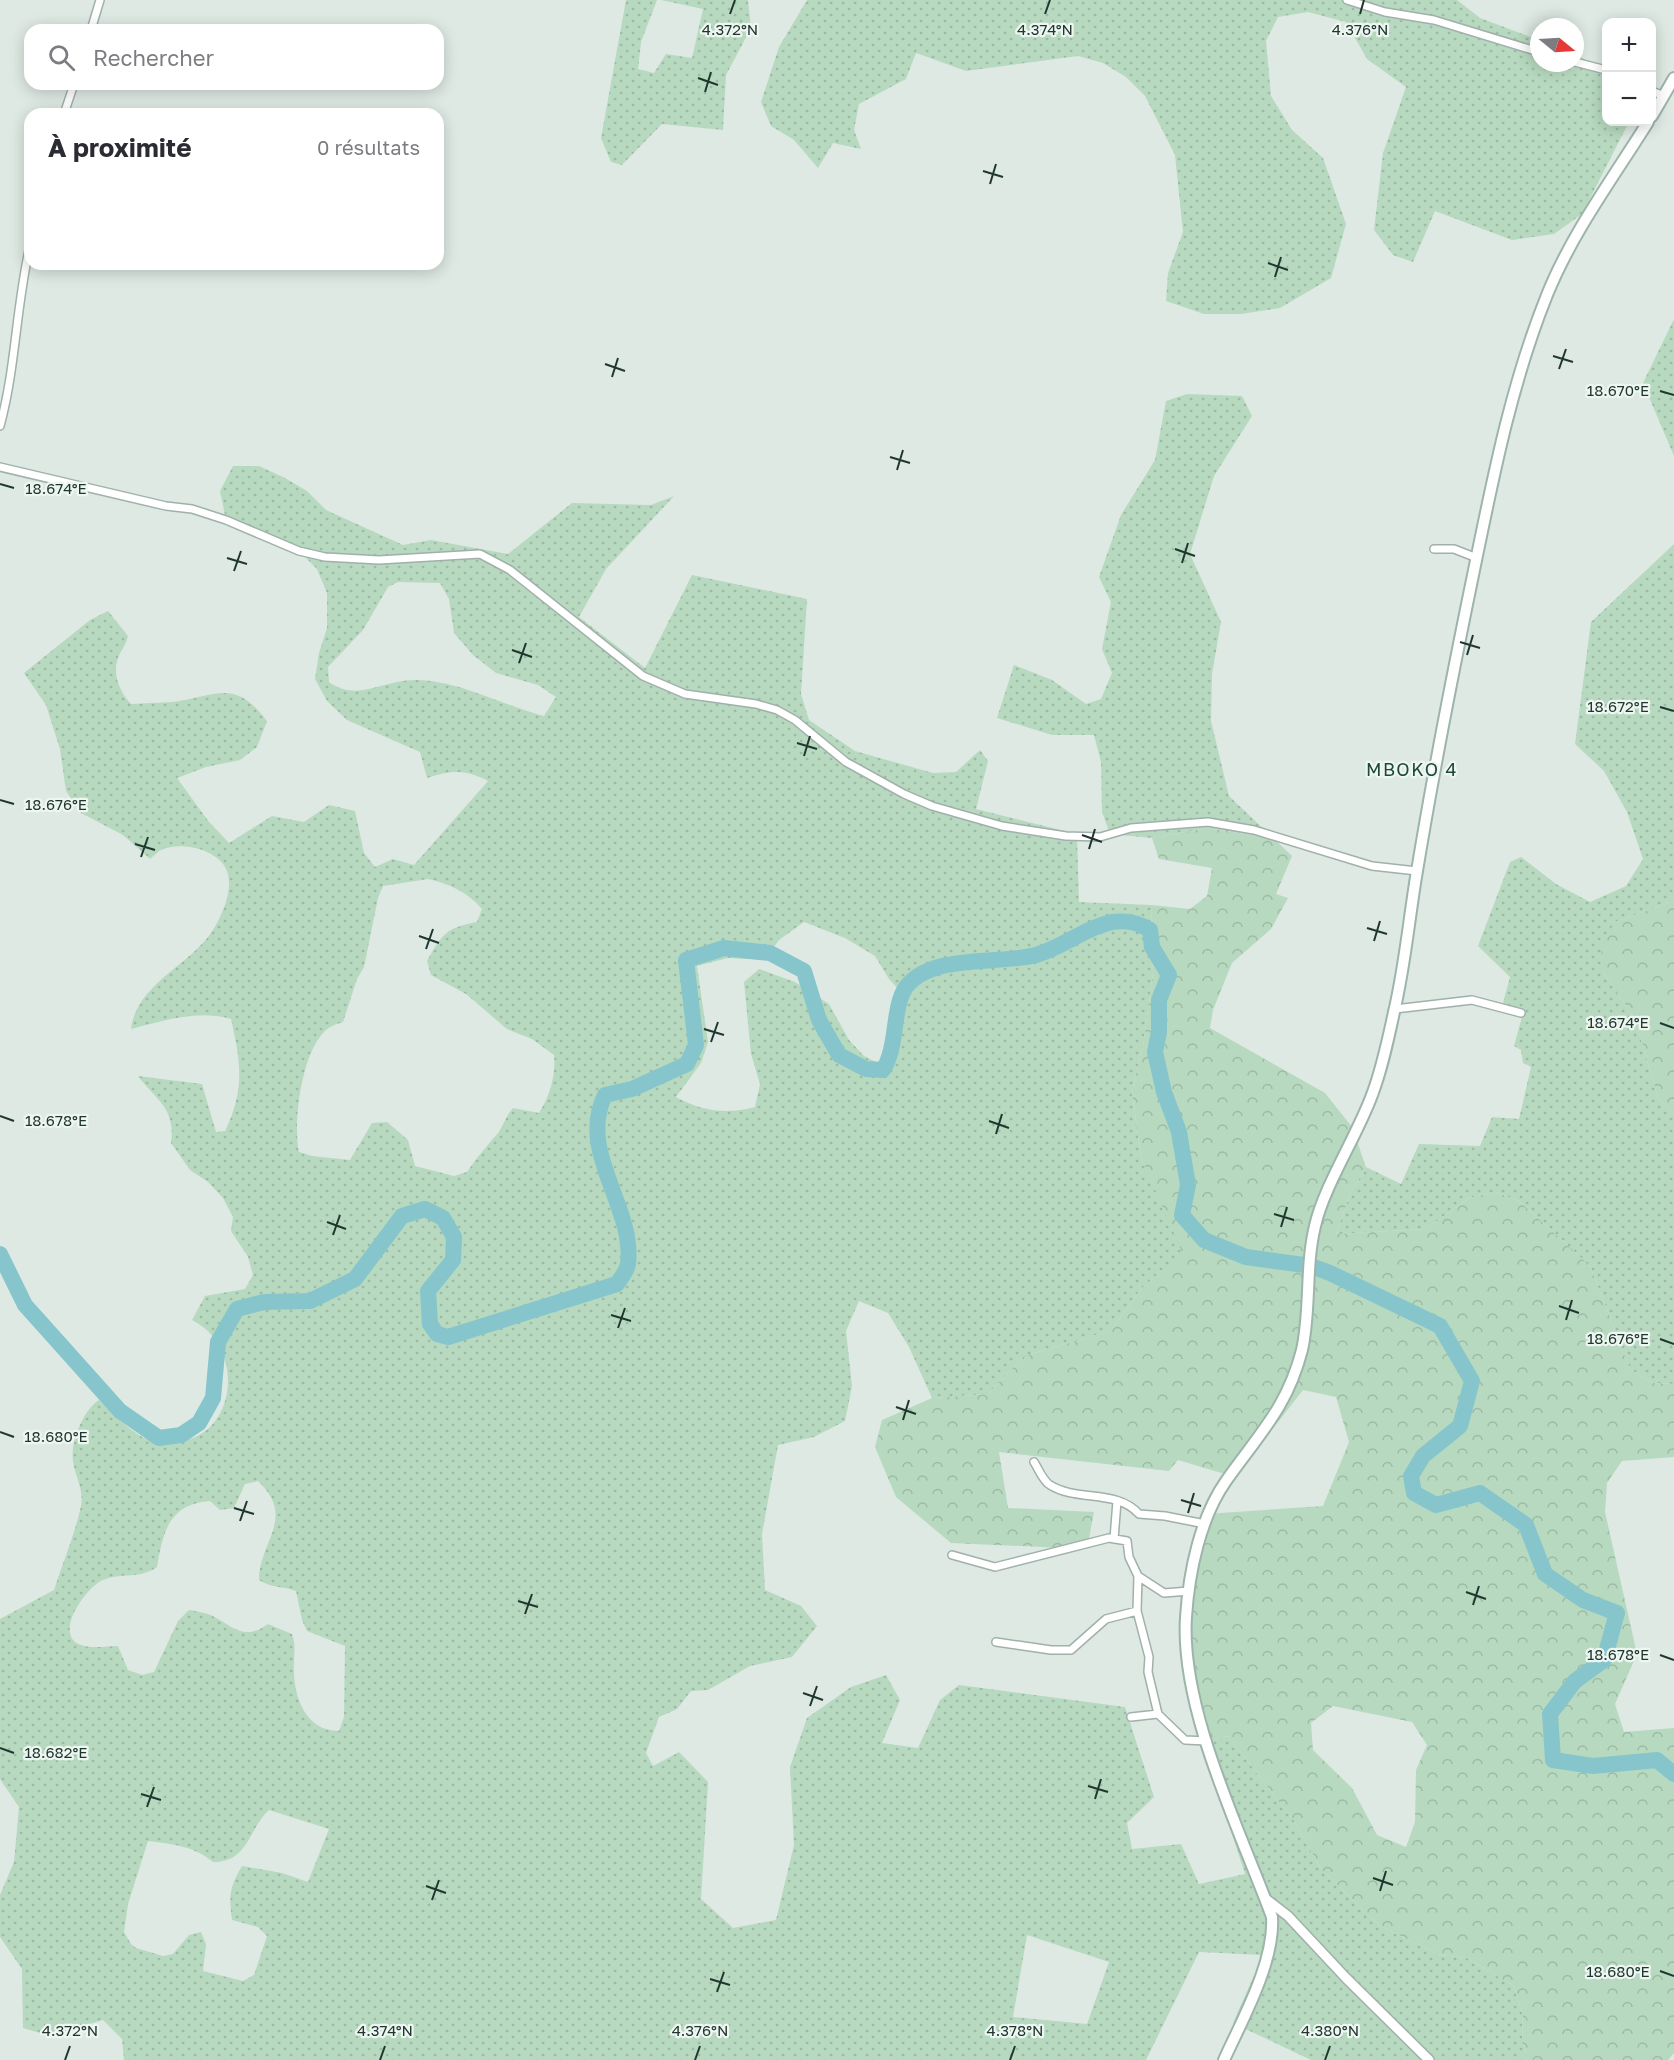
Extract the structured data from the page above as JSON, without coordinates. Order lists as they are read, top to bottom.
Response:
{
  "districts": ["MBOKO 4"],
  "north": "right",
  "page": {
    "map_buttons": ["+", "−"],
    "search": "Rechercher",
    "heading": ["À proximité", "0 résultats"]
  },
  "coordinates": [
    "4.372°N",
    "4.374°N",
    "4.376°N",
    "18.670°E",
    "18.674°E",
    "18.672°E",
    "18.676°E",
    "18.678°E",
    "18.680°E",
    "18.682°E",
    "4.378°N",
    "4.380°N"
  ]
}
